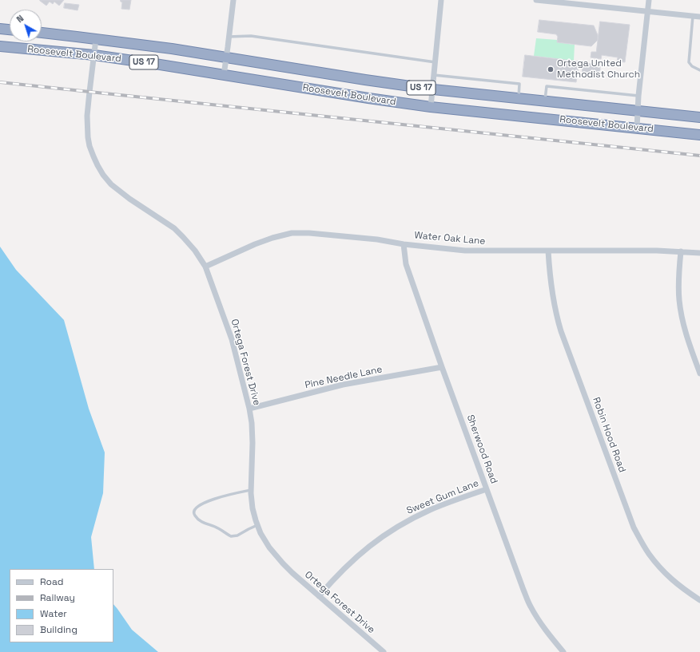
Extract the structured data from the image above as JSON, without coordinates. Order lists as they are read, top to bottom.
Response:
{
  "streets": {
    "highway": ["Roosevelt Boulevard", "US 17"],
    "street": [
      "Water Oak Lane",
      "Ortega Forest Drive",
      "Pine Needle Lane",
      "Robin Hood Road",
      "Sherwood Road",
      "Sweet Gum Lane"
    ]
  },
  "crossings": [
    ["Roosevelt Boulevard", "Ortega Forest Drive"],
    ["Water Oak Lane", "Ortega Forest Drive"],
    ["Water Oak Lane", "Robin Hood Road"],
    ["Water Oak Lane", "Sherwood Road"],
    ["Ortega Forest Drive", "Pine Needle Lane"],
    ["Ortega Forest Drive", "Sweet Gum Lane"],
    ["Pine Needle Lane", "Sherwood Road"],
    ["Sherwood Road", "Sweet Gum Lane"]
  ],
  "places": ["Ortega United Methodist Church"],
  "legend": [
    "Road",
    "Railway",
    "Water",
    "Building"
  ],
  "north": "top left"
}
